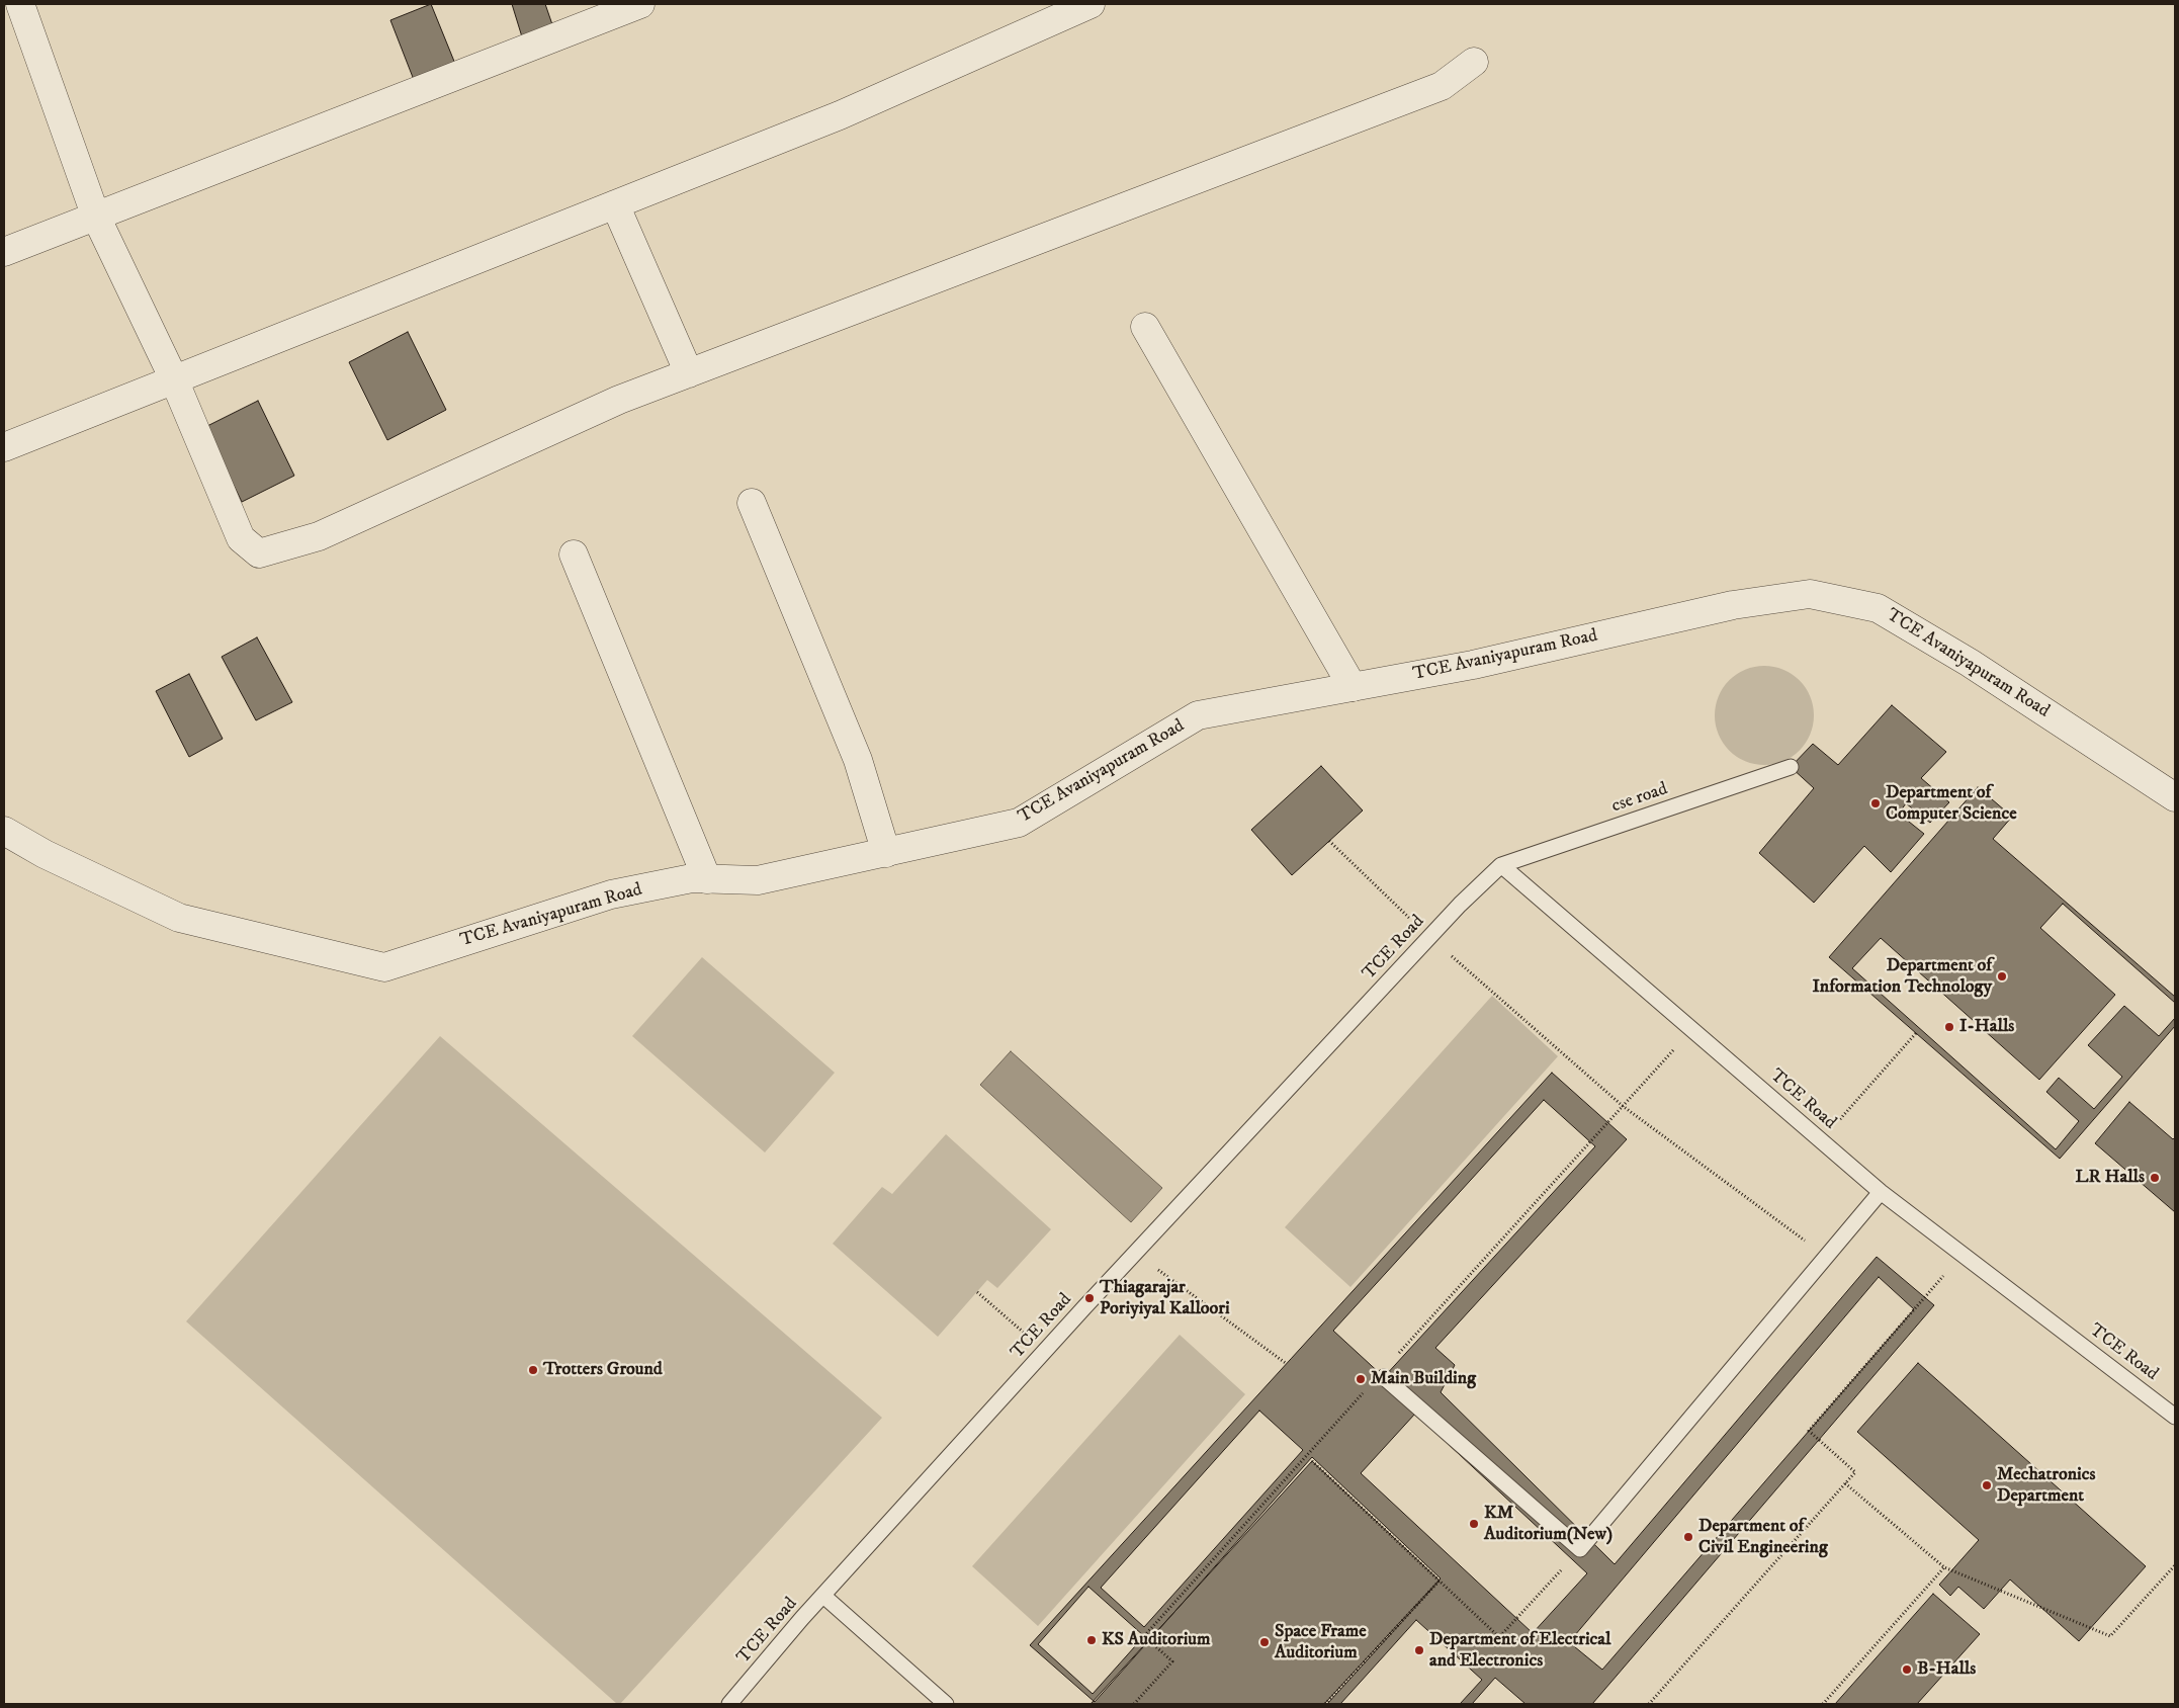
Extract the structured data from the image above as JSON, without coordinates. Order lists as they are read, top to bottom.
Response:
{
  "streets": {
    "street": ["TCE Avaniyapuram Road"],
    "lane": ["cse road", "TCE Road"]
  },
  "crossings": [
    ["cse road", "TCE Road"]
  ],
  "places": [
    "Department of Computer Science",
    "Department of Information Technology",
    "I-Halls",
    "LR Halls",
    "Thiagarajar Poriyiyal Kalloori",
    "Trotters Ground",
    "Main Building",
    "Mechatronics Department",
    "KM Auditorium(New)",
    "Department of Civil Engineering",
    "KS Auditorium",
    "Space Frame Auditorium",
    "Department of Electrical and Electronics",
    "B-Halls"
  ]
}
